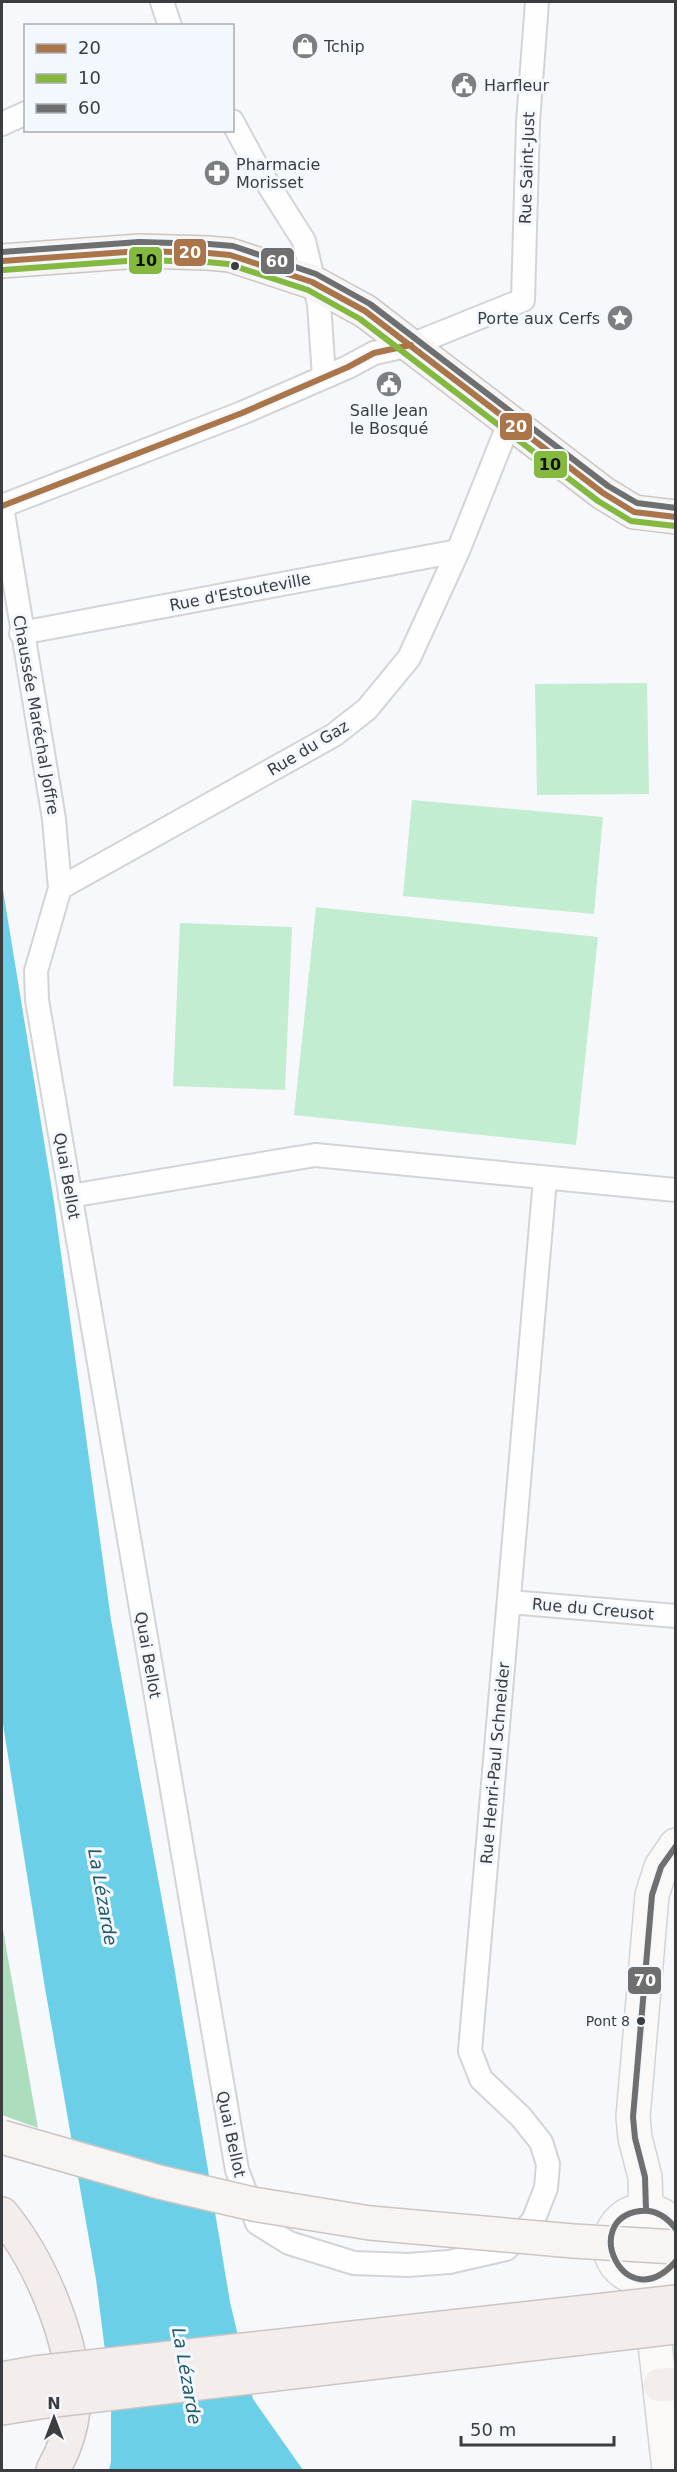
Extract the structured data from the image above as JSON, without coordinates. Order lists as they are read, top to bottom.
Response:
{
  "streets": {
    "street": [
      "Rue Saint-Just",
      "Rue d'Estouteville",
      "Chaussée Maréchal Joffre",
      "Rue du Gaz",
      "Quai Bellot",
      "Rue du Creusot",
      "Rue Henri-Paul Schneider"
    ]
  },
  "crossings": [
    ["Rue d'Estouteville", "Chaussée Maréchal Joffre"],
    ["Rue d'Estouteville", "Rue du Gaz"],
    ["Chaussée Maréchal Joffre", "Rue du Gaz"],
    ["Chaussée Maréchal Joffre", "Quai Bellot"],
    ["Rue du Gaz", "Quai Bellot"],
    ["Quai Bellot", "Rue Henri-Paul Schneider"],
    ["Rue du Creusot", "Rue Henri-Paul Schneider"]
  ],
  "water": ["La Lézarde"],
  "places": {
    "shop": ["Tchip"],
    "public building": ["Harfleur", "Salle Jean le Bosqué"],
    "pharmacy": ["Pharmacie Morisset"],
    "place": ["Porte aux Cerfs"],
    "other": ["Pont 8"]
  },
  "lines": [
    "transit line 60",
    "transit line 20",
    "transit line 10",
    "transit line 70"
  ],
  "legend": ["20", "10", "60"],
  "scale_bar": "50 m",
  "north": "top"
}
